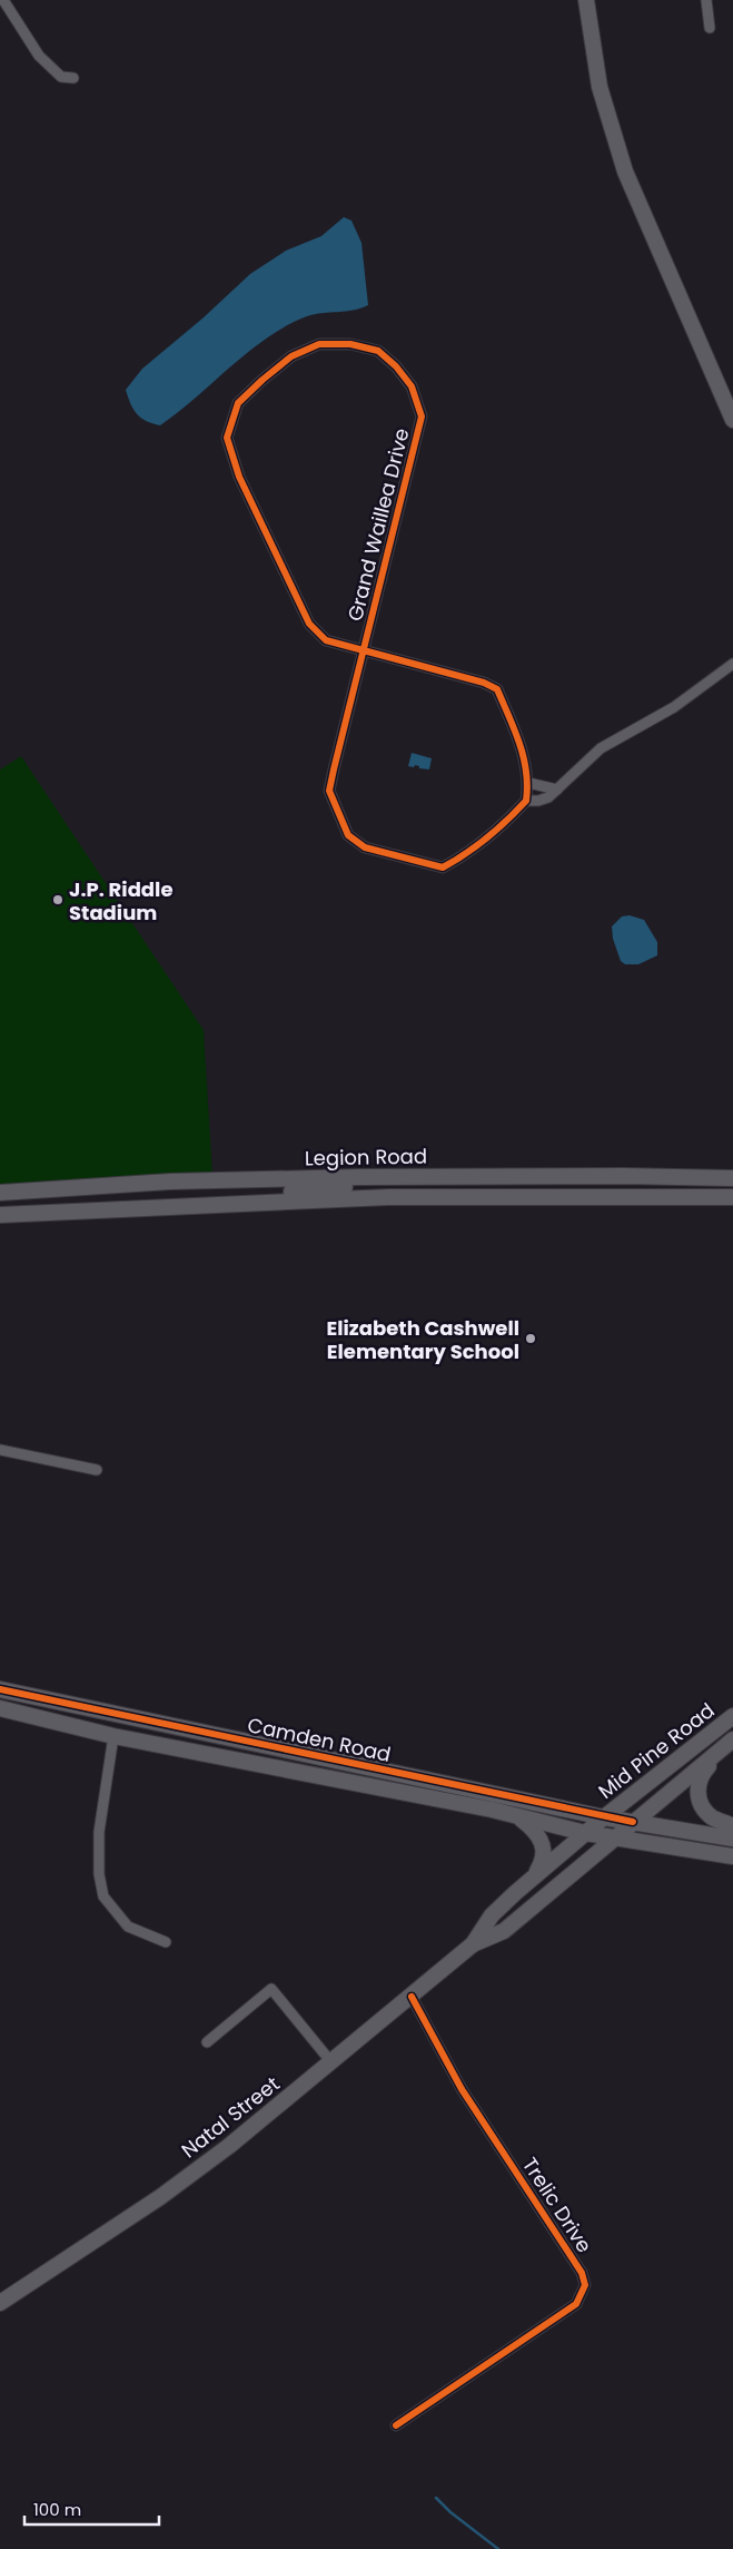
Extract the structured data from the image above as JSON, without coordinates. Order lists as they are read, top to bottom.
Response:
{
  "streets": {
    "main road": [
      "Legion Road",
      "Camden Road",
      "Mid Pine Road",
      "Natal Street"
    ],
    "street": ["Grand Waillea Drive", "Trelic Drive"]
  },
  "crossings": [
    ["Camden Road", "Mid Pine Road"],
    ["Camden Road", "Natal Street"],
    ["Mid Pine Road", "Natal Street"],
    ["Natal Street", "Trelic Drive"]
  ],
  "places": ["J.P. Riddle Stadium", "Elizabeth Cashwell Elementary School"],
  "scale_bar": "100 m"
}
